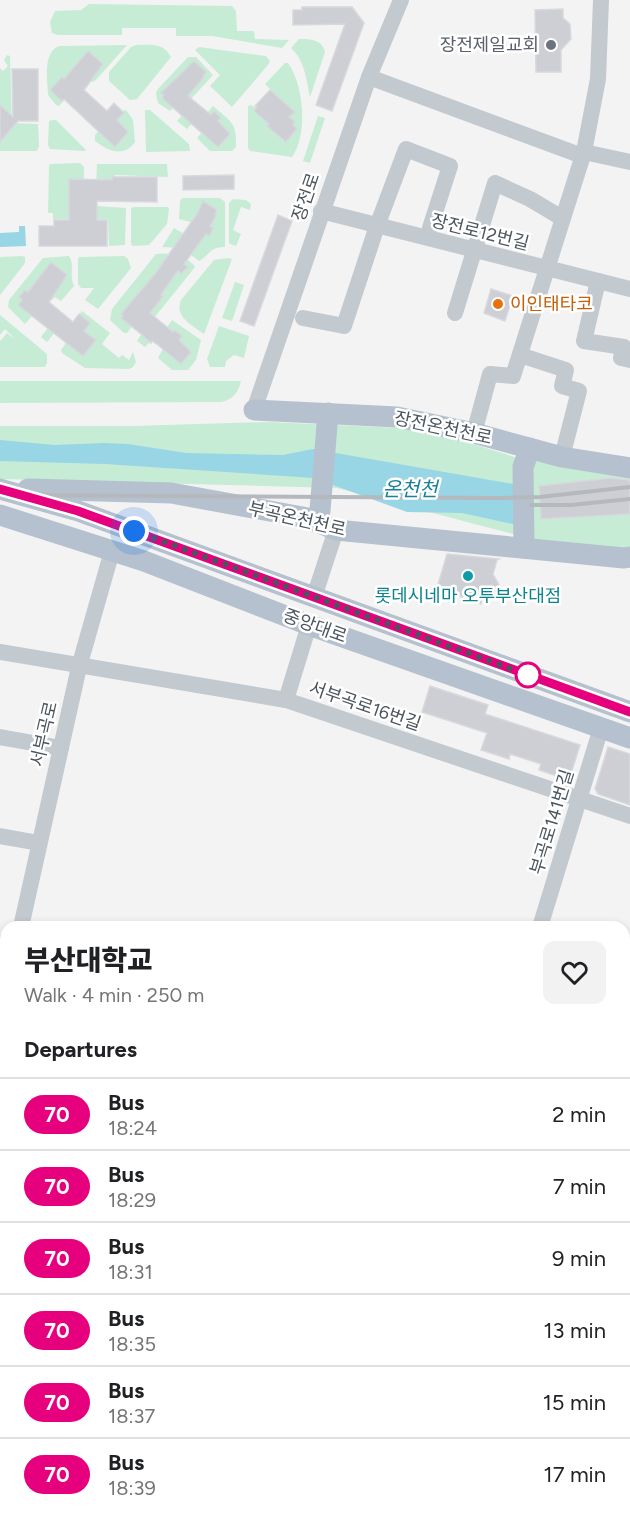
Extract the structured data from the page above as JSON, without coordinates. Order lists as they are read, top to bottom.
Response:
{
  "streets": {
    "main road": ["장전온천천로", "부곡온천천로", "중앙대로"],
    "street": [
      "장전로",
      "장전로12번길",
      "서부곡로16번길",
      "서부곡로",
      "부곡로141번길"
    ]
  },
  "crossings": [
    ["장전로", "장전로12번길"],
    ["장전로", "장전온천천로"],
    ["부곡온천천로", "중앙대로"],
    ["중앙대로", "서부곡로"],
    ["중앙대로", "부곡로141번길"],
    ["서부곡로16번길", "서부곡로"],
    ["서부곡로16번길", "부곡로141번길"]
  ],
  "water": ["온천천"],
  "places": ["장전제일교회", "이인태타코", "롯데시네마 오투부산대점"],
  "lines": ["bus line 70"],
  "page": {
    "heading": [
      ["부산대학교", "Walk · 4 min · 250 m"],
      "Departures"
    ],
    "list": [
      {
        "mark": "70",
        "name": "Bus",
        "note": "18:24",
        "value": "2 min"
      },
      {
        "mark": "70",
        "name": "Bus",
        "note": "18:29",
        "value": "7 min"
      },
      {
        "mark": "70",
        "name": "Bus",
        "note": "18:31",
        "value": "9 min"
      },
      {
        "mark": "70",
        "name": "Bus",
        "note": "18:35",
        "value": "13 min"
      },
      {
        "mark": "70",
        "name": "Bus",
        "note": "18:37",
        "value": "15 min"
      },
      {
        "mark": "70",
        "name": "Bus",
        "note": "18:39",
        "value": "17 min"
      }
    ]
  }
}
